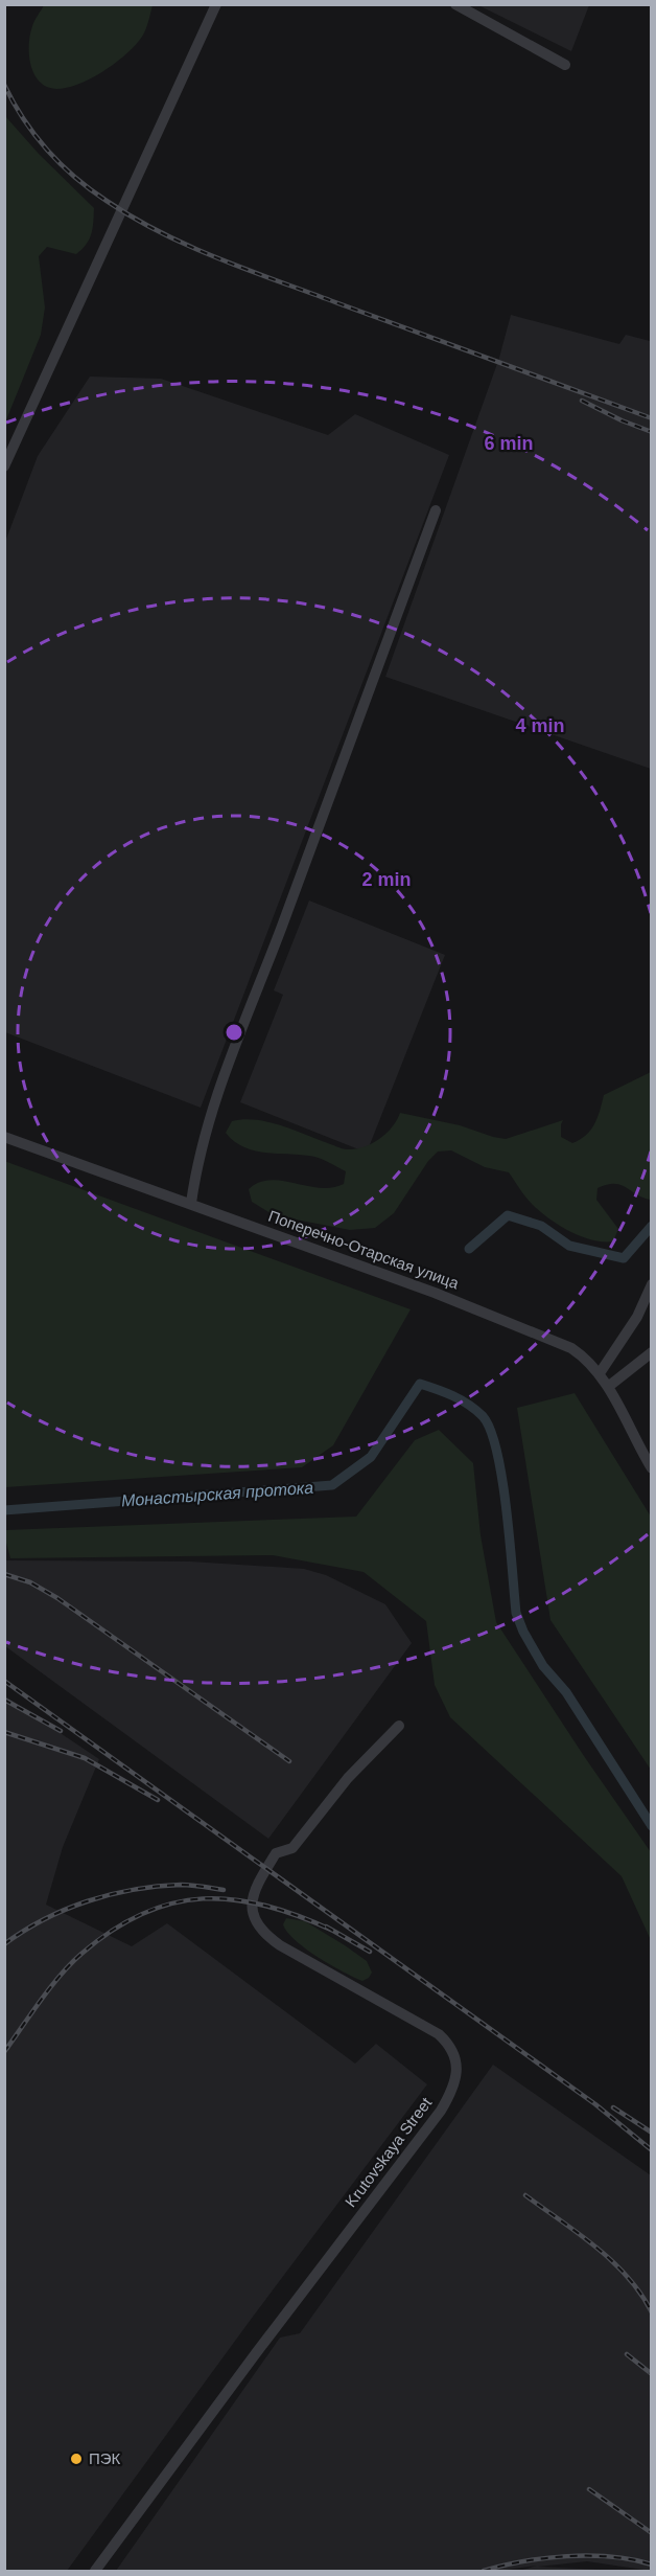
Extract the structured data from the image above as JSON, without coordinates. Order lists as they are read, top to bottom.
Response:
{
  "streets": {
    "street": ["Поперечно-Отарская улица", "Krutovskaya Street"]
  },
  "water": ["Монастырская протока"],
  "places": ["ПЭК"],
  "rings": ["6 min", "4 min", "2 min"]
}
